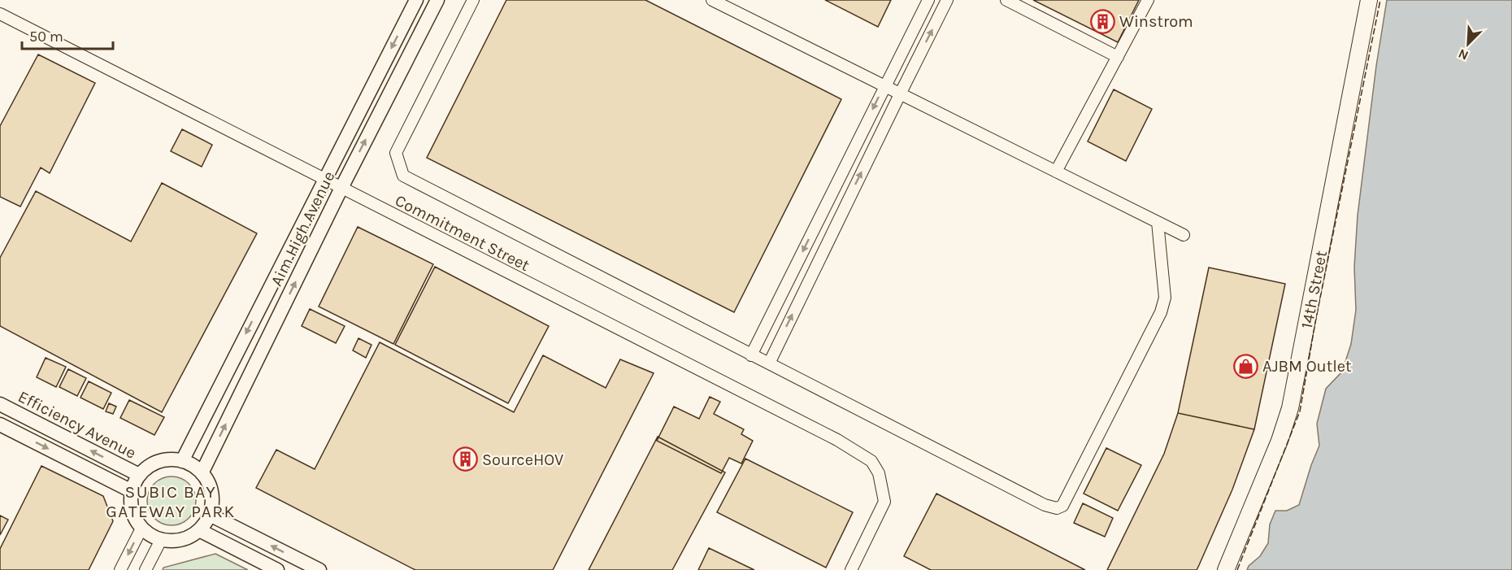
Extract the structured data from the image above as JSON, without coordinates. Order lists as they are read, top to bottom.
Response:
{
  "streets": {
    "main road": ["14th Street"],
    "street": ["Aim High Avenue", "Commitment Street", "Efficiency Avenue"]
  },
  "crossings": [
    ["Aim High Avenue", "Commitment Street"],
    ["Aim High Avenue", "Efficiency Avenue"]
  ],
  "districts": ["SUBIC BAY GATEWAY PARK"],
  "places": {
    "building": ["Winstrom", "SourceHOV"],
    "shop": ["AJBM Outlet"]
  },
  "scale_bar": "50 m",
  "north": "bottom left"
}
